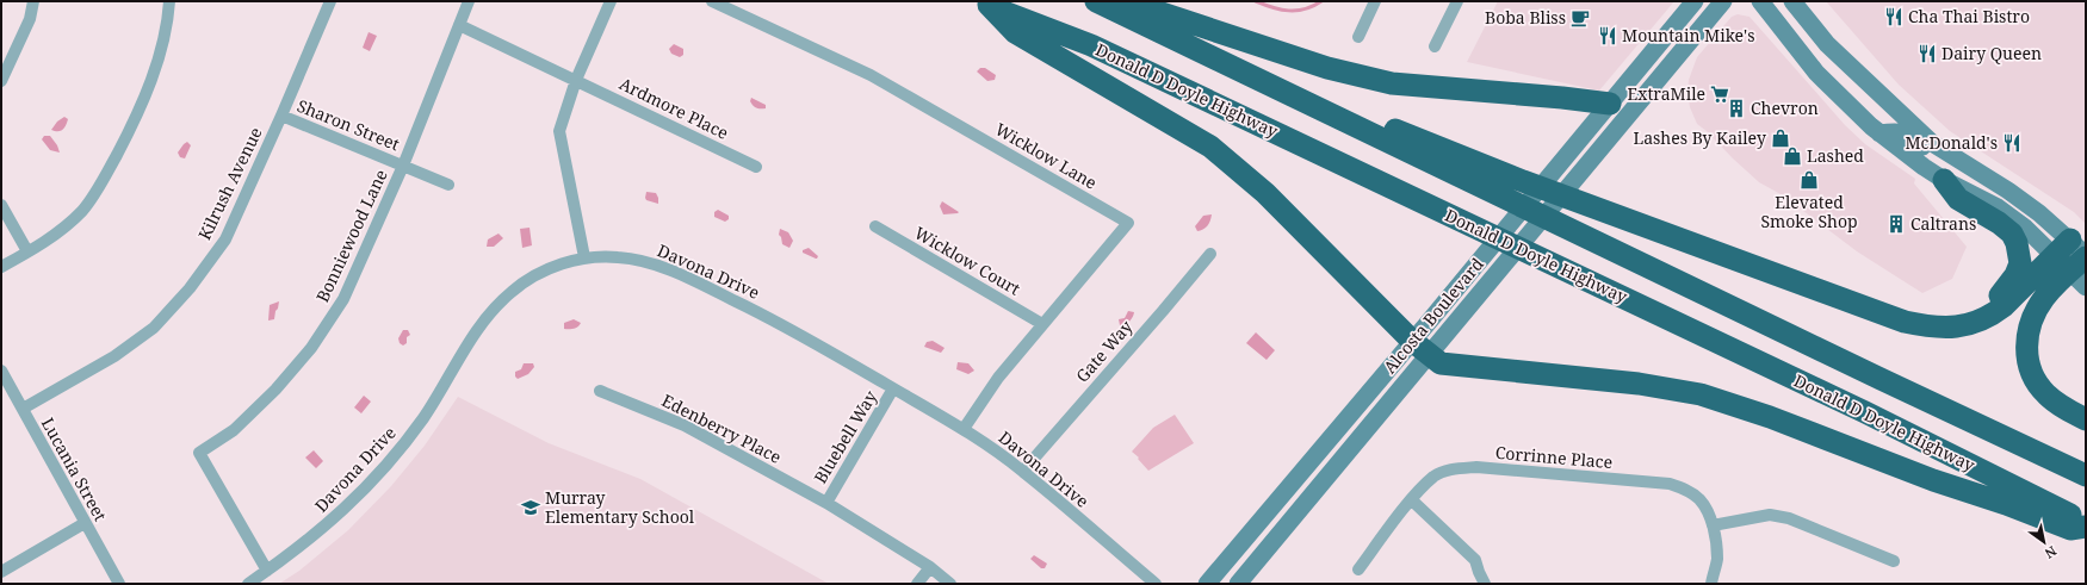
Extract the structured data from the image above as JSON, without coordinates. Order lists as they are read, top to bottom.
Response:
{
  "streets": {
    "highway": ["Donald D Doyle Highway"],
    "main road": ["Alcosta Boulevard"],
    "street": [
      "Ardmore Place",
      "Sharon Street",
      "Wicklow Lane",
      "Kilrush Avenue",
      "Bonniewood Lane",
      "Wicklow Court",
      "Davona Drive",
      "Gate Way",
      "Edenberry Place",
      "Bluebell Way",
      "Corrinne Place",
      "Lucania Street"
    ]
  },
  "crossings": [
    ["Ardmore Place", "Bonniewood Lane"],
    ["Sharon Street", "Kilrush Avenue"],
    ["Sharon Street", "Bonniewood Lane"],
    ["Wicklow Lane", "Wicklow Court"],
    ["Wicklow Lane", "Davona Drive"],
    ["Kilrush Avenue", "Lucania Street"],
    ["Bonniewood Lane", "Davona Drive"],
    ["Davona Drive", "Gate Way"],
    ["Davona Drive", "Bluebell Way"],
    ["Edenberry Place", "Bluebell Way"]
  ],
  "places": {
    "restaurant": [
      "Cha Thai Bistro",
      "Mountain Mike's",
      "Dairy Queen",
      "McDonald's"
    ],
    "cafe": ["Boba Bliss"],
    "supermarket": ["ExtraMile"],
    "building": ["Chevron", "Caltrans"],
    "shop": ["Lashes By Kailey", "Lashed", "Elevated Smoke Shop"],
    "school or university": ["Murray Elementary School"]
  },
  "north": "bottom right"
}
